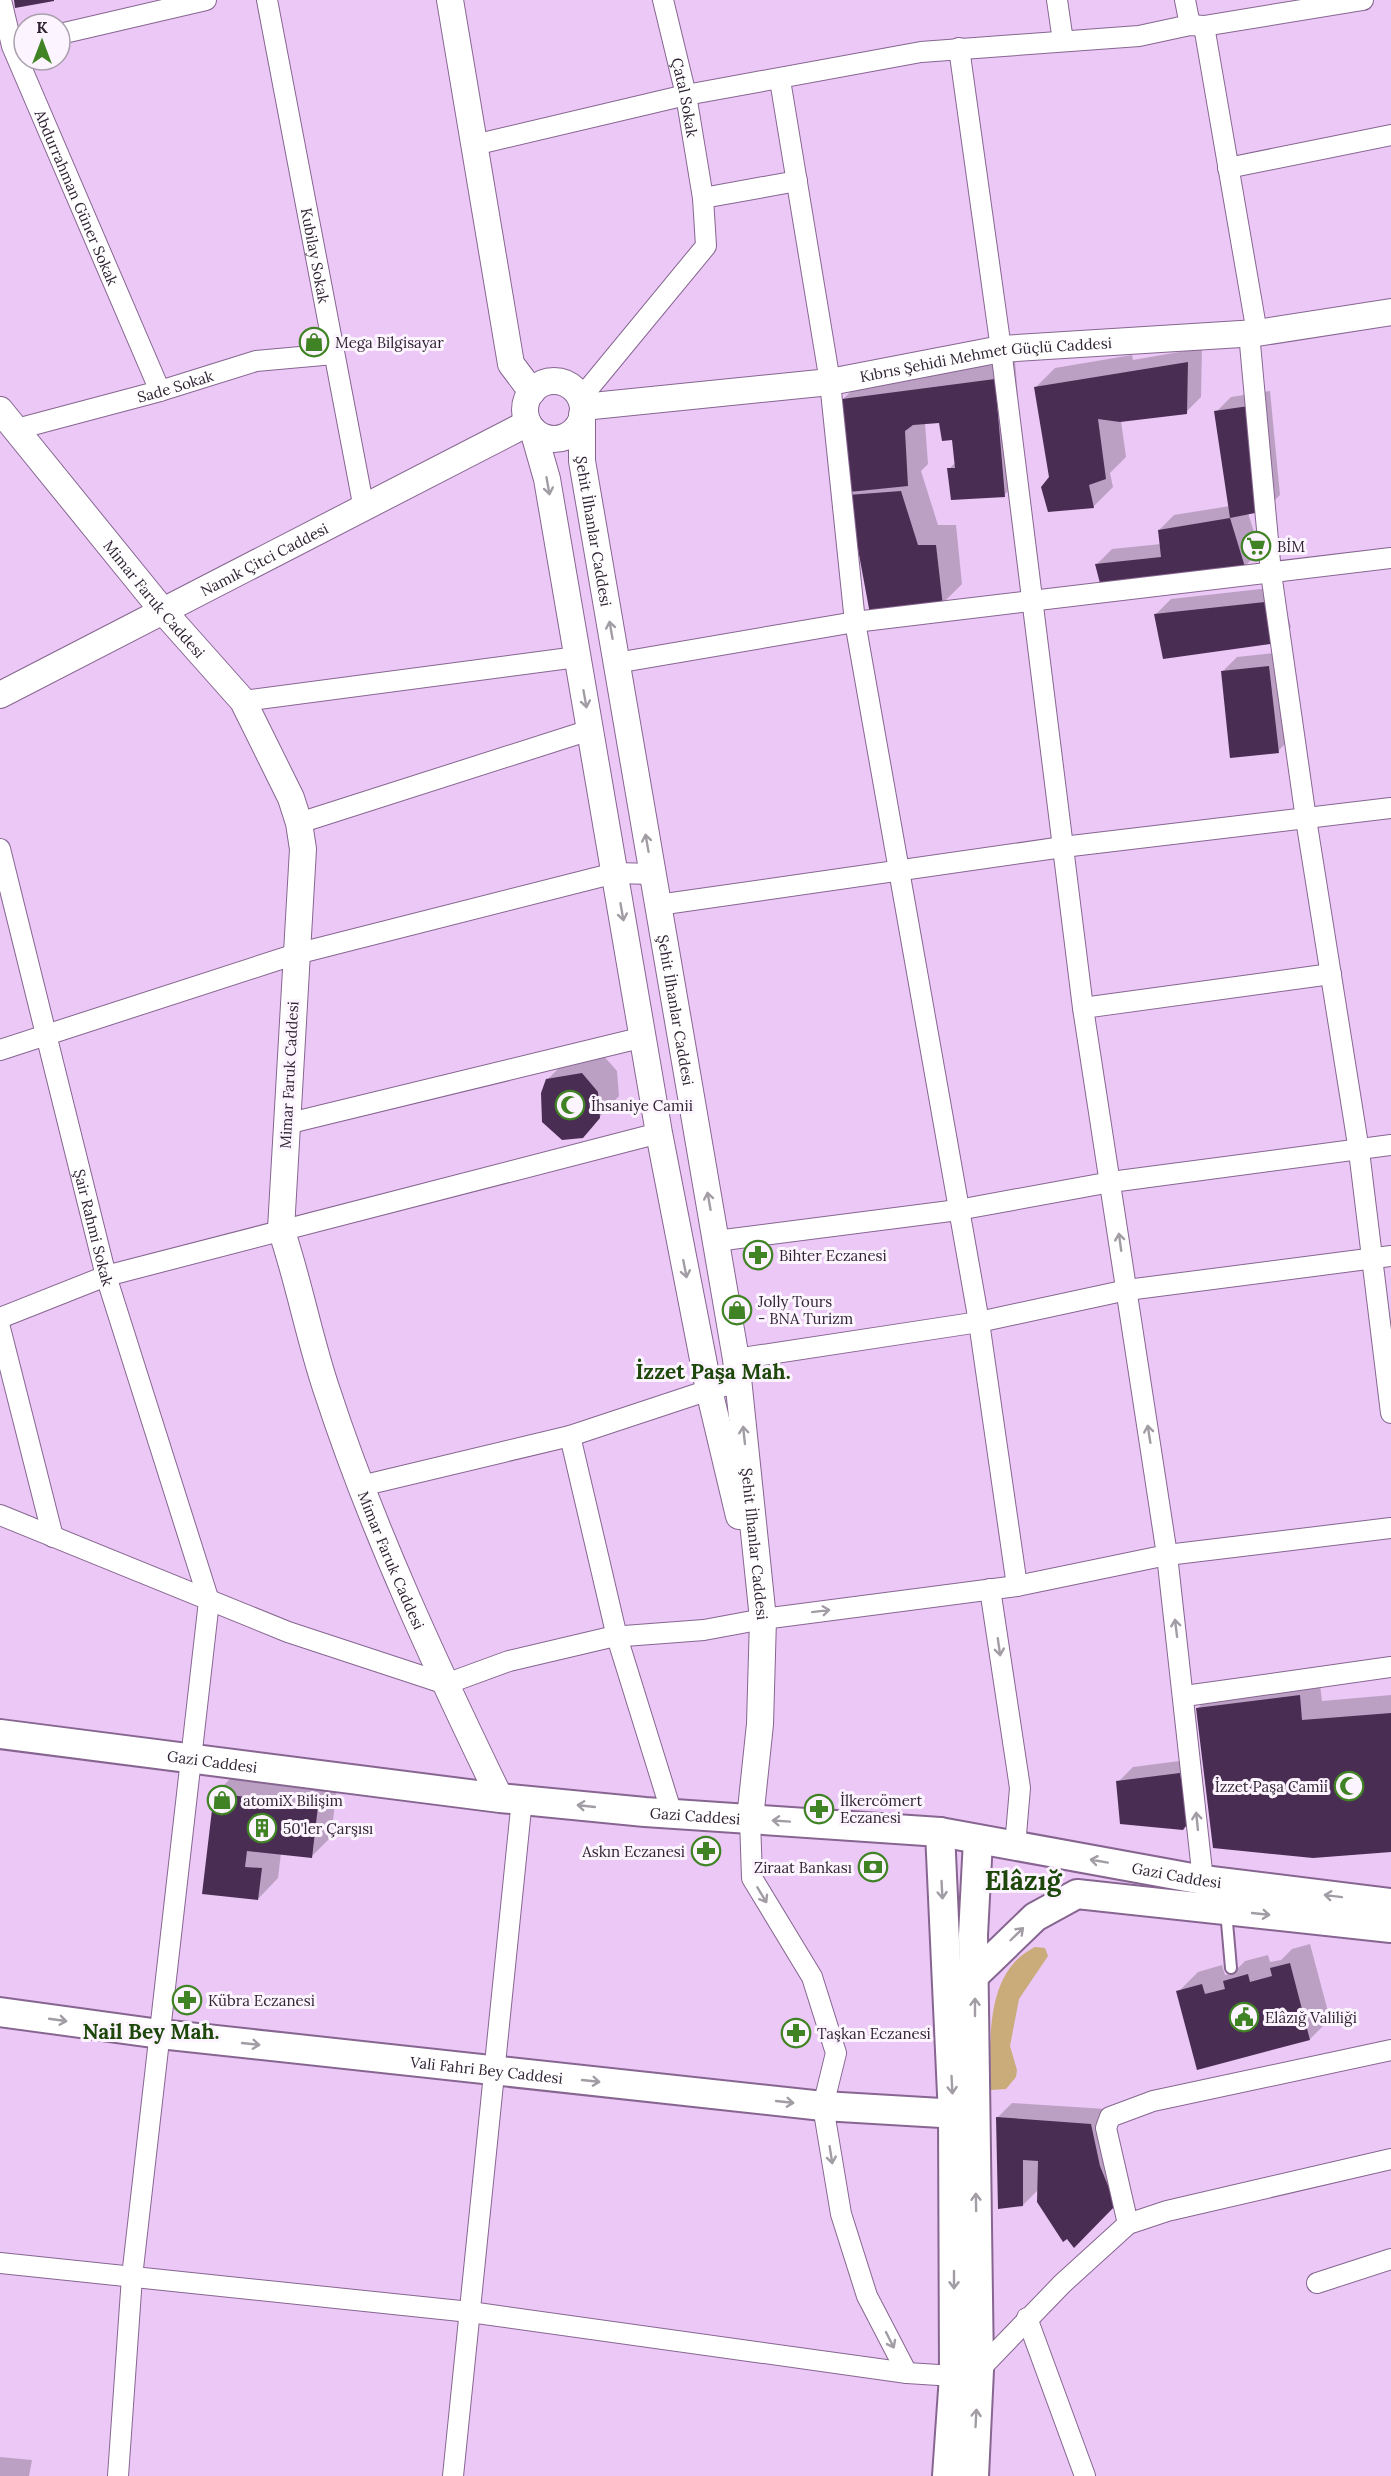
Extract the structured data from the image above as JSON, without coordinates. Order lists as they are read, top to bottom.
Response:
{
  "streets": {
    "main road": ["Gazi Caddesi", "Vali Fahri Bey Caddesi"],
    "street": [
      "Çatal Sokak",
      "Abdurrahman Güner Sokak",
      "Kubilay Sokak",
      "Kıbrıs Şehidi Mehmet Güçlü Caddesi",
      "Sade Sokak",
      "Şehit İlhanlar Caddesi",
      "Namık Çitci Caddesi",
      "Mimar Faruk Caddesi",
      "Şair Rahmi Sokak"
    ]
  },
  "crossings": [
    ["Çatal Sokak", "Kıbrıs Şehidi Mehmet Güçlü Caddesi"],
    ["Çatal Sokak", "Şehit İlhanlar Caddesi"],
    ["Çatal Sokak", "Namık Çitci Caddesi"],
    ["Abdurrahman Güner Sokak", "Sade Sokak"],
    ["Kubilay Sokak", "Sade Sokak"],
    ["Kubilay Sokak", "Namık Çitci Caddesi"],
    ["Kıbrıs Şehidi Mehmet Güçlü Caddesi", "Şehit İlhanlar Caddesi"],
    ["Kıbrıs Şehidi Mehmet Güçlü Caddesi", "Namık Çitci Caddesi"],
    ["Sade Sokak", "Mimar Faruk Caddesi"],
    ["Şehit İlhanlar Caddesi", "Namık Çitci Caddesi"],
    ["Namık Çitci Caddesi", "Mimar Faruk Caddesi"],
    ["Mimar Faruk Caddesi", "Gazi Caddesi"]
  ],
  "one_way": ["Gazi Caddesi", "Vali Fahri Bey Caddesi"],
  "districts": ["İzzet Paşa Mah.", "Elâzığ", "Nail Bey Mah."],
  "places": {
    "shop": ["Mega Bilgisayar", "Jolly Tours - BNA Turizm", "atomiX Bilişim"],
    "supermarket": ["BİM"],
    "mosque": ["İhsaniye Camii", "İzzet Paşa Camii"],
    "pharmacy": [
      "Bihter Eczanesi",
      "İlkercömert Eczanesi",
      "Askın Eczanesi",
      "Kübra Eczanesi",
      "Taşkan Eczanesi"
    ],
    "building": ["50'ler Çarşısı"],
    "bank": ["Ziraat Bankası"],
    "public building": ["Elâzığ Valiliği"]
  },
  "north": "top"
}
